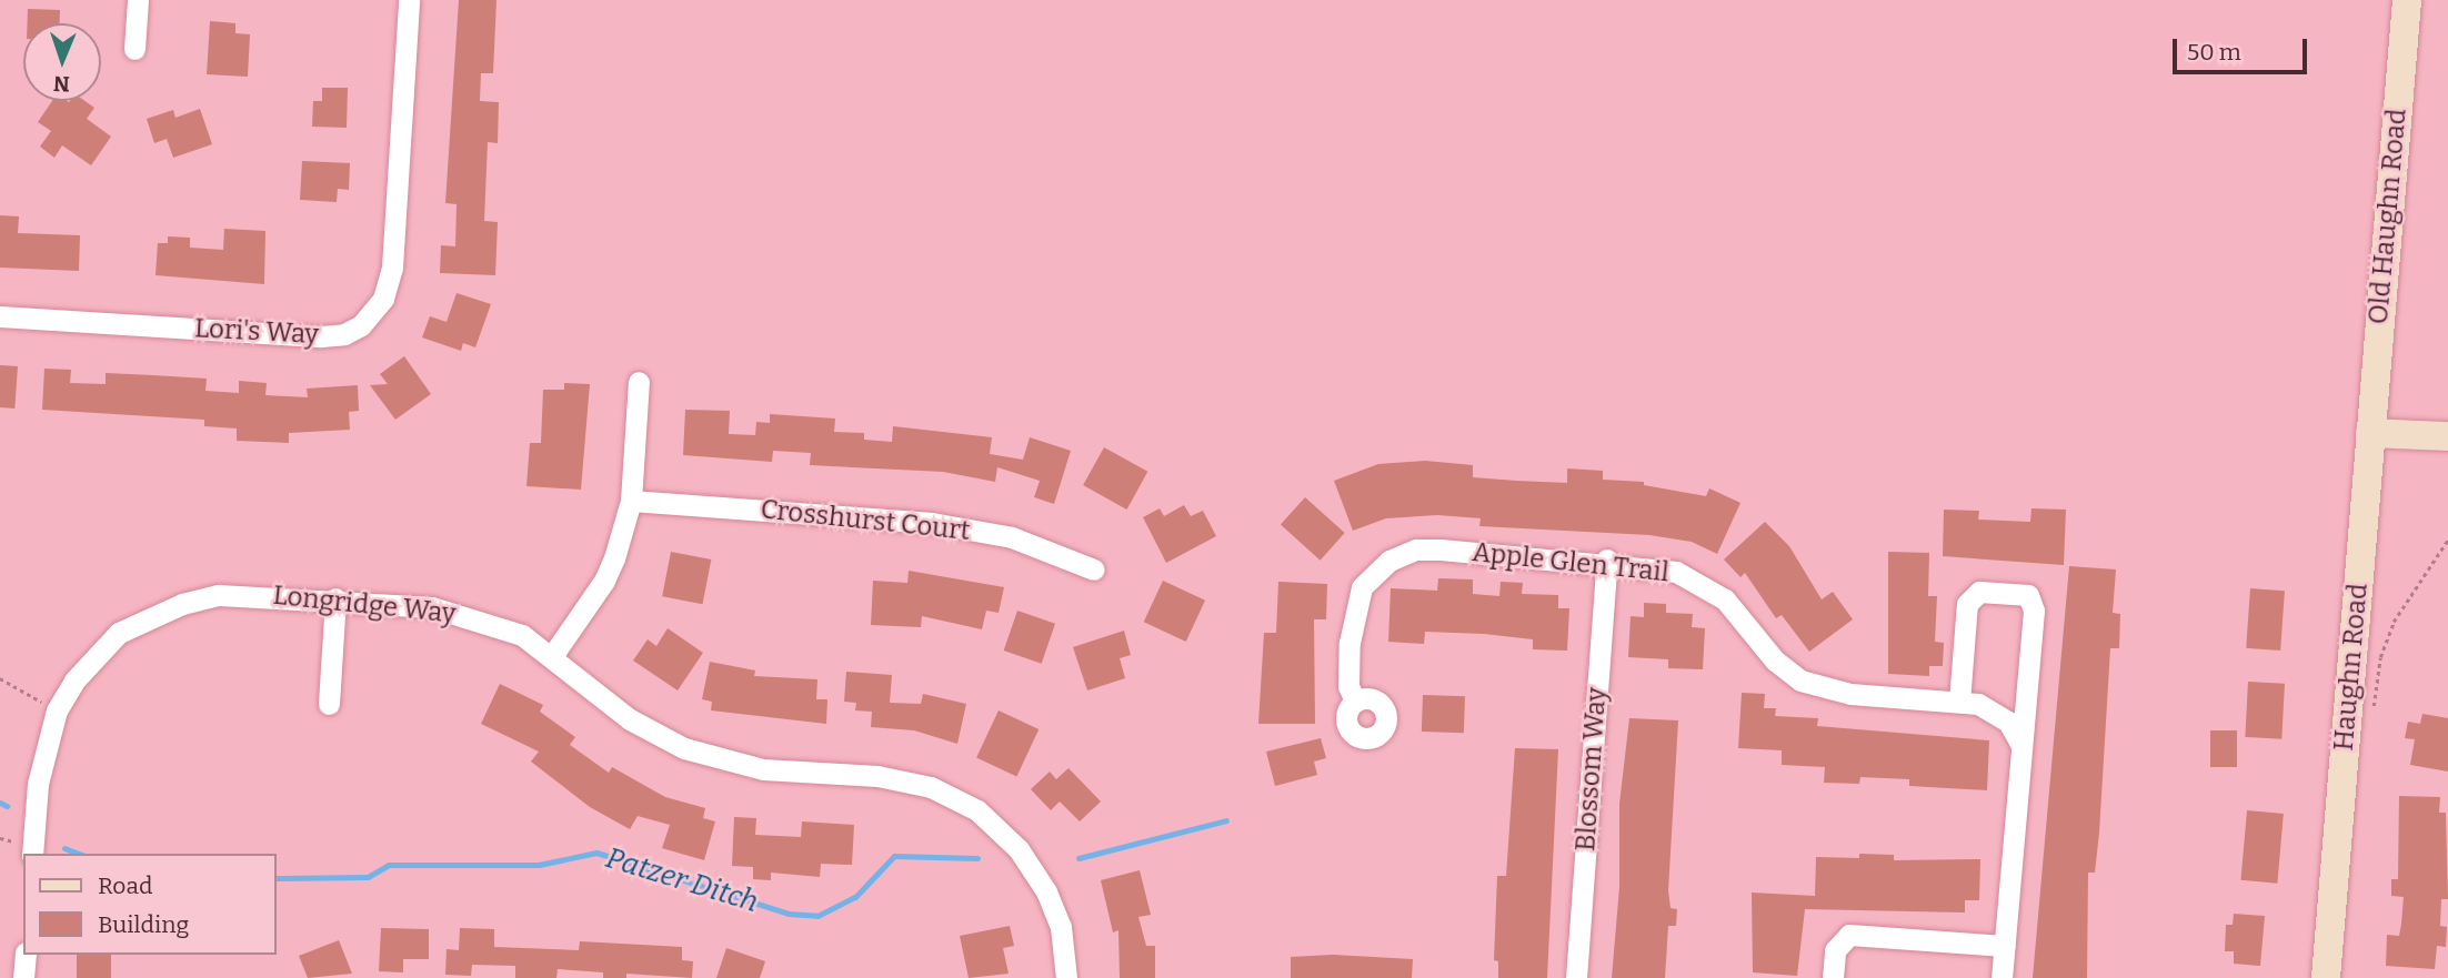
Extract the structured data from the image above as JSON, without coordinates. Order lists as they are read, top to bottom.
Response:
{
  "streets": {
    "street": [
      "Old Haughn Road",
      "Lori's Way",
      "Crosshurst Court",
      "Apple Glen Trail",
      "Longridge Way",
      "Haughn Road",
      "Blossom Way"
    ]
  },
  "crossings": [
    ["Old Haughn Road", "Haughn Road"],
    ["Apple Glen Trail", "Blossom Way"]
  ],
  "water": ["Patzer Ditch"],
  "legend": ["Road", "Building"],
  "scale_bar": "50 m",
  "north": "bottom"
}
